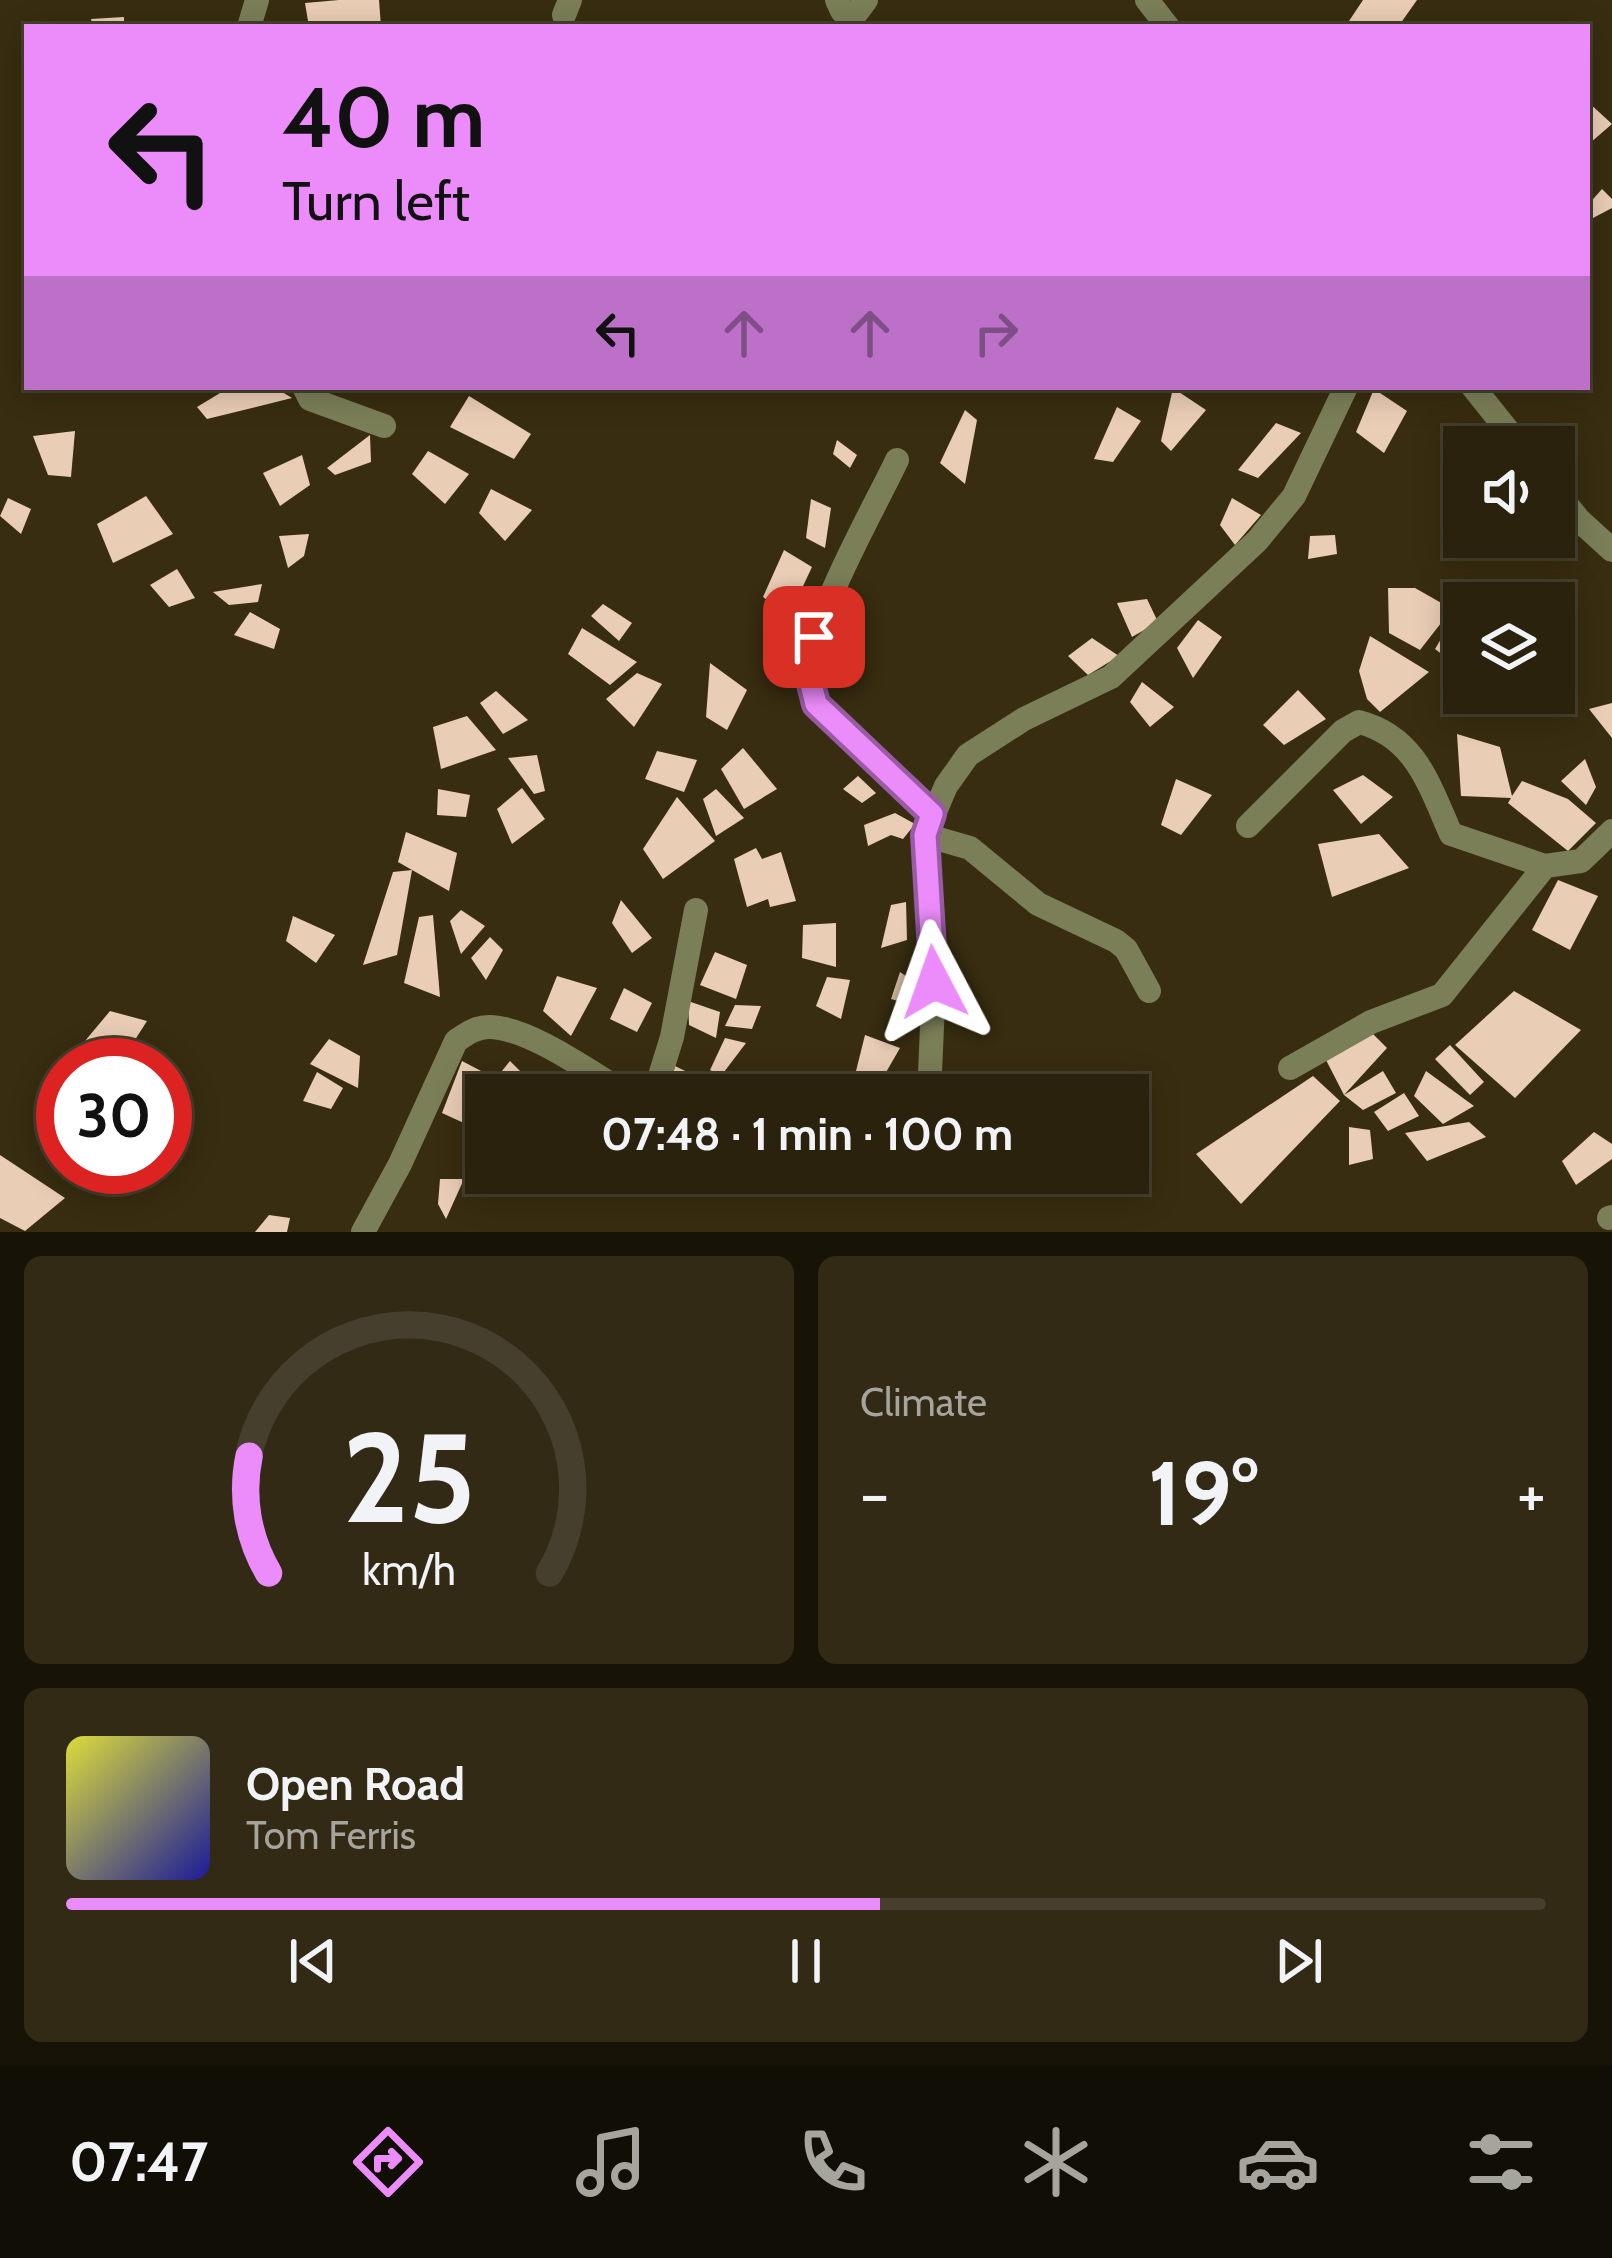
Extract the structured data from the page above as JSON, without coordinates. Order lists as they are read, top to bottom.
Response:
{
  "page": {
    "turn": ["40 m", "Turn left"],
    "limit": "30",
    "trip": "07:48 · 1 min · 100 m",
    "tile": "Climate",
    "heat": ["−", "19°", "+"],
    "song": ["Open Road", "Tom Ferris"],
    "tabs": "07:47",
    "gauge": ["25", "km/h"]
  }
}
